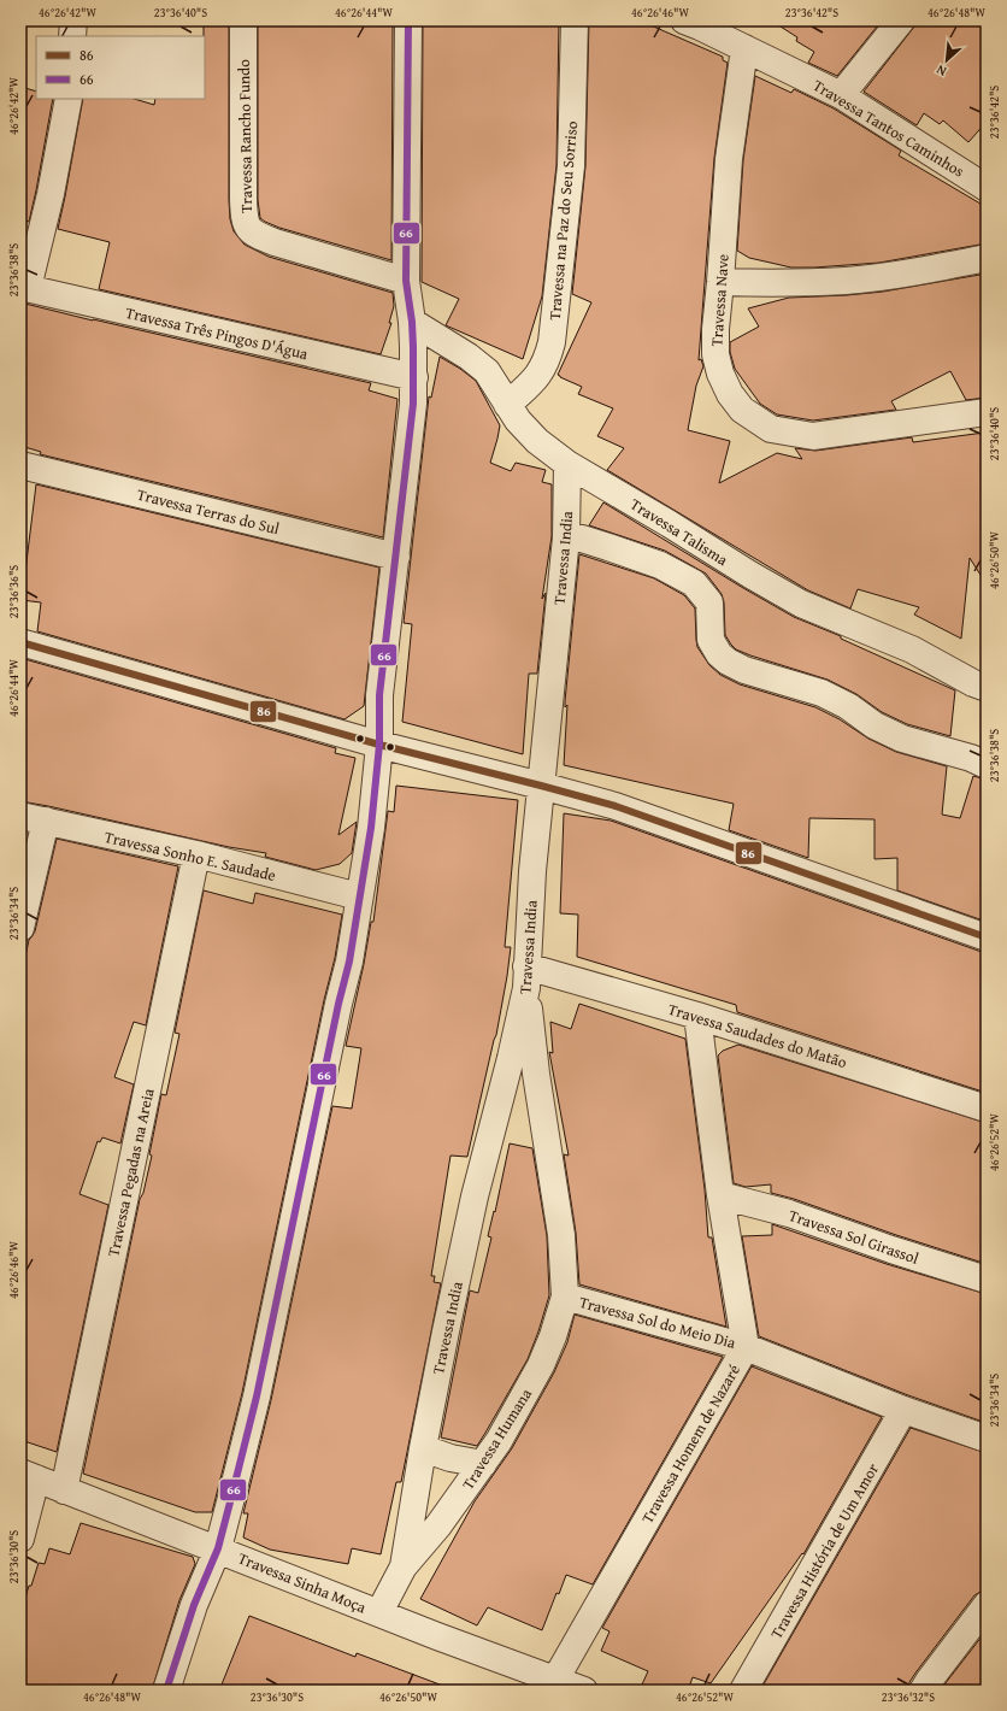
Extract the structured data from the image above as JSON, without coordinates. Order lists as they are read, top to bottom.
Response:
{
  "streets": {
    "street": [
      "Travessa Tantos Caminhos",
      "Travessa Rancho Fundo",
      "Travessa na Paz do Seu Sorriso",
      "Travessa Nave",
      "Travessa Três Pingos D'Água",
      "Travessa Terras do Sul",
      "Travessa Talisma",
      "Travessa India",
      "Travessa Sonho E. Saudade",
      "Travessa Saudades do Matão",
      "Travessa Pegadas na Areia",
      "Travessa Sol Girassol",
      "Travessa Sol do Meio Dia",
      "Travessa Humana",
      "Travessa Homem de Nazaré",
      "Travessa História de Um Amor",
      "Travessa Sinha Moça"
    ]
  },
  "crossings": [
    ["Travessa Tantos Caminhos", "Travessa Nave"],
    ["Travessa na Paz do Seu Sorriso", "Travessa Talisma"],
    ["Travessa Talisma", "Travessa India"],
    ["Travessa India", "Travessa Saudades do Matão"],
    ["Travessa India", "Travessa Sol do Meio Dia"],
    ["Travessa India", "Travessa Humana"],
    ["Travessa India", "Travessa Sinha Moça"],
    ["Travessa Sonho E. Saudade", "Travessa Pegadas na Areia"],
    ["Travessa Saudades do Matão", "Travessa Sol do Meio Dia"],
    ["Travessa Saudades do Matão", "Travessa Homem de Nazaré"],
    ["Travessa Pegadas na Areia", "Travessa Sinha Moça"],
    ["Travessa Sol Girassol", "Travessa Homem de Nazaré"],
    ["Travessa Sol do Meio Dia", "Travessa Humana"],
    ["Travessa Sol do Meio Dia", "Travessa Homem de Nazaré"],
    ["Travessa Sol do Meio Dia", "Travessa História de Um Amor"],
    ["Travessa Homem de Nazaré", "Travessa Sinha Moça"]
  ],
  "lines": ["transit line 66", "transit line 86"],
  "legend": ["86", "66"],
  "north": "bottom left",
  "coordinates": [
    "46°26'42\"W",
    "23°36'40\"S",
    "46°26'44\"W",
    "46°26'46\"W",
    "23°36'42\"S",
    "46°26'48\"W",
    "23°36'38\"S",
    "46°26'50\"W",
    "23°36'36\"S",
    "23°36'34\"S",
    "46°26'52\"W",
    "23°36'30\"S",
    "23°36'32\"S"
  ]
}
